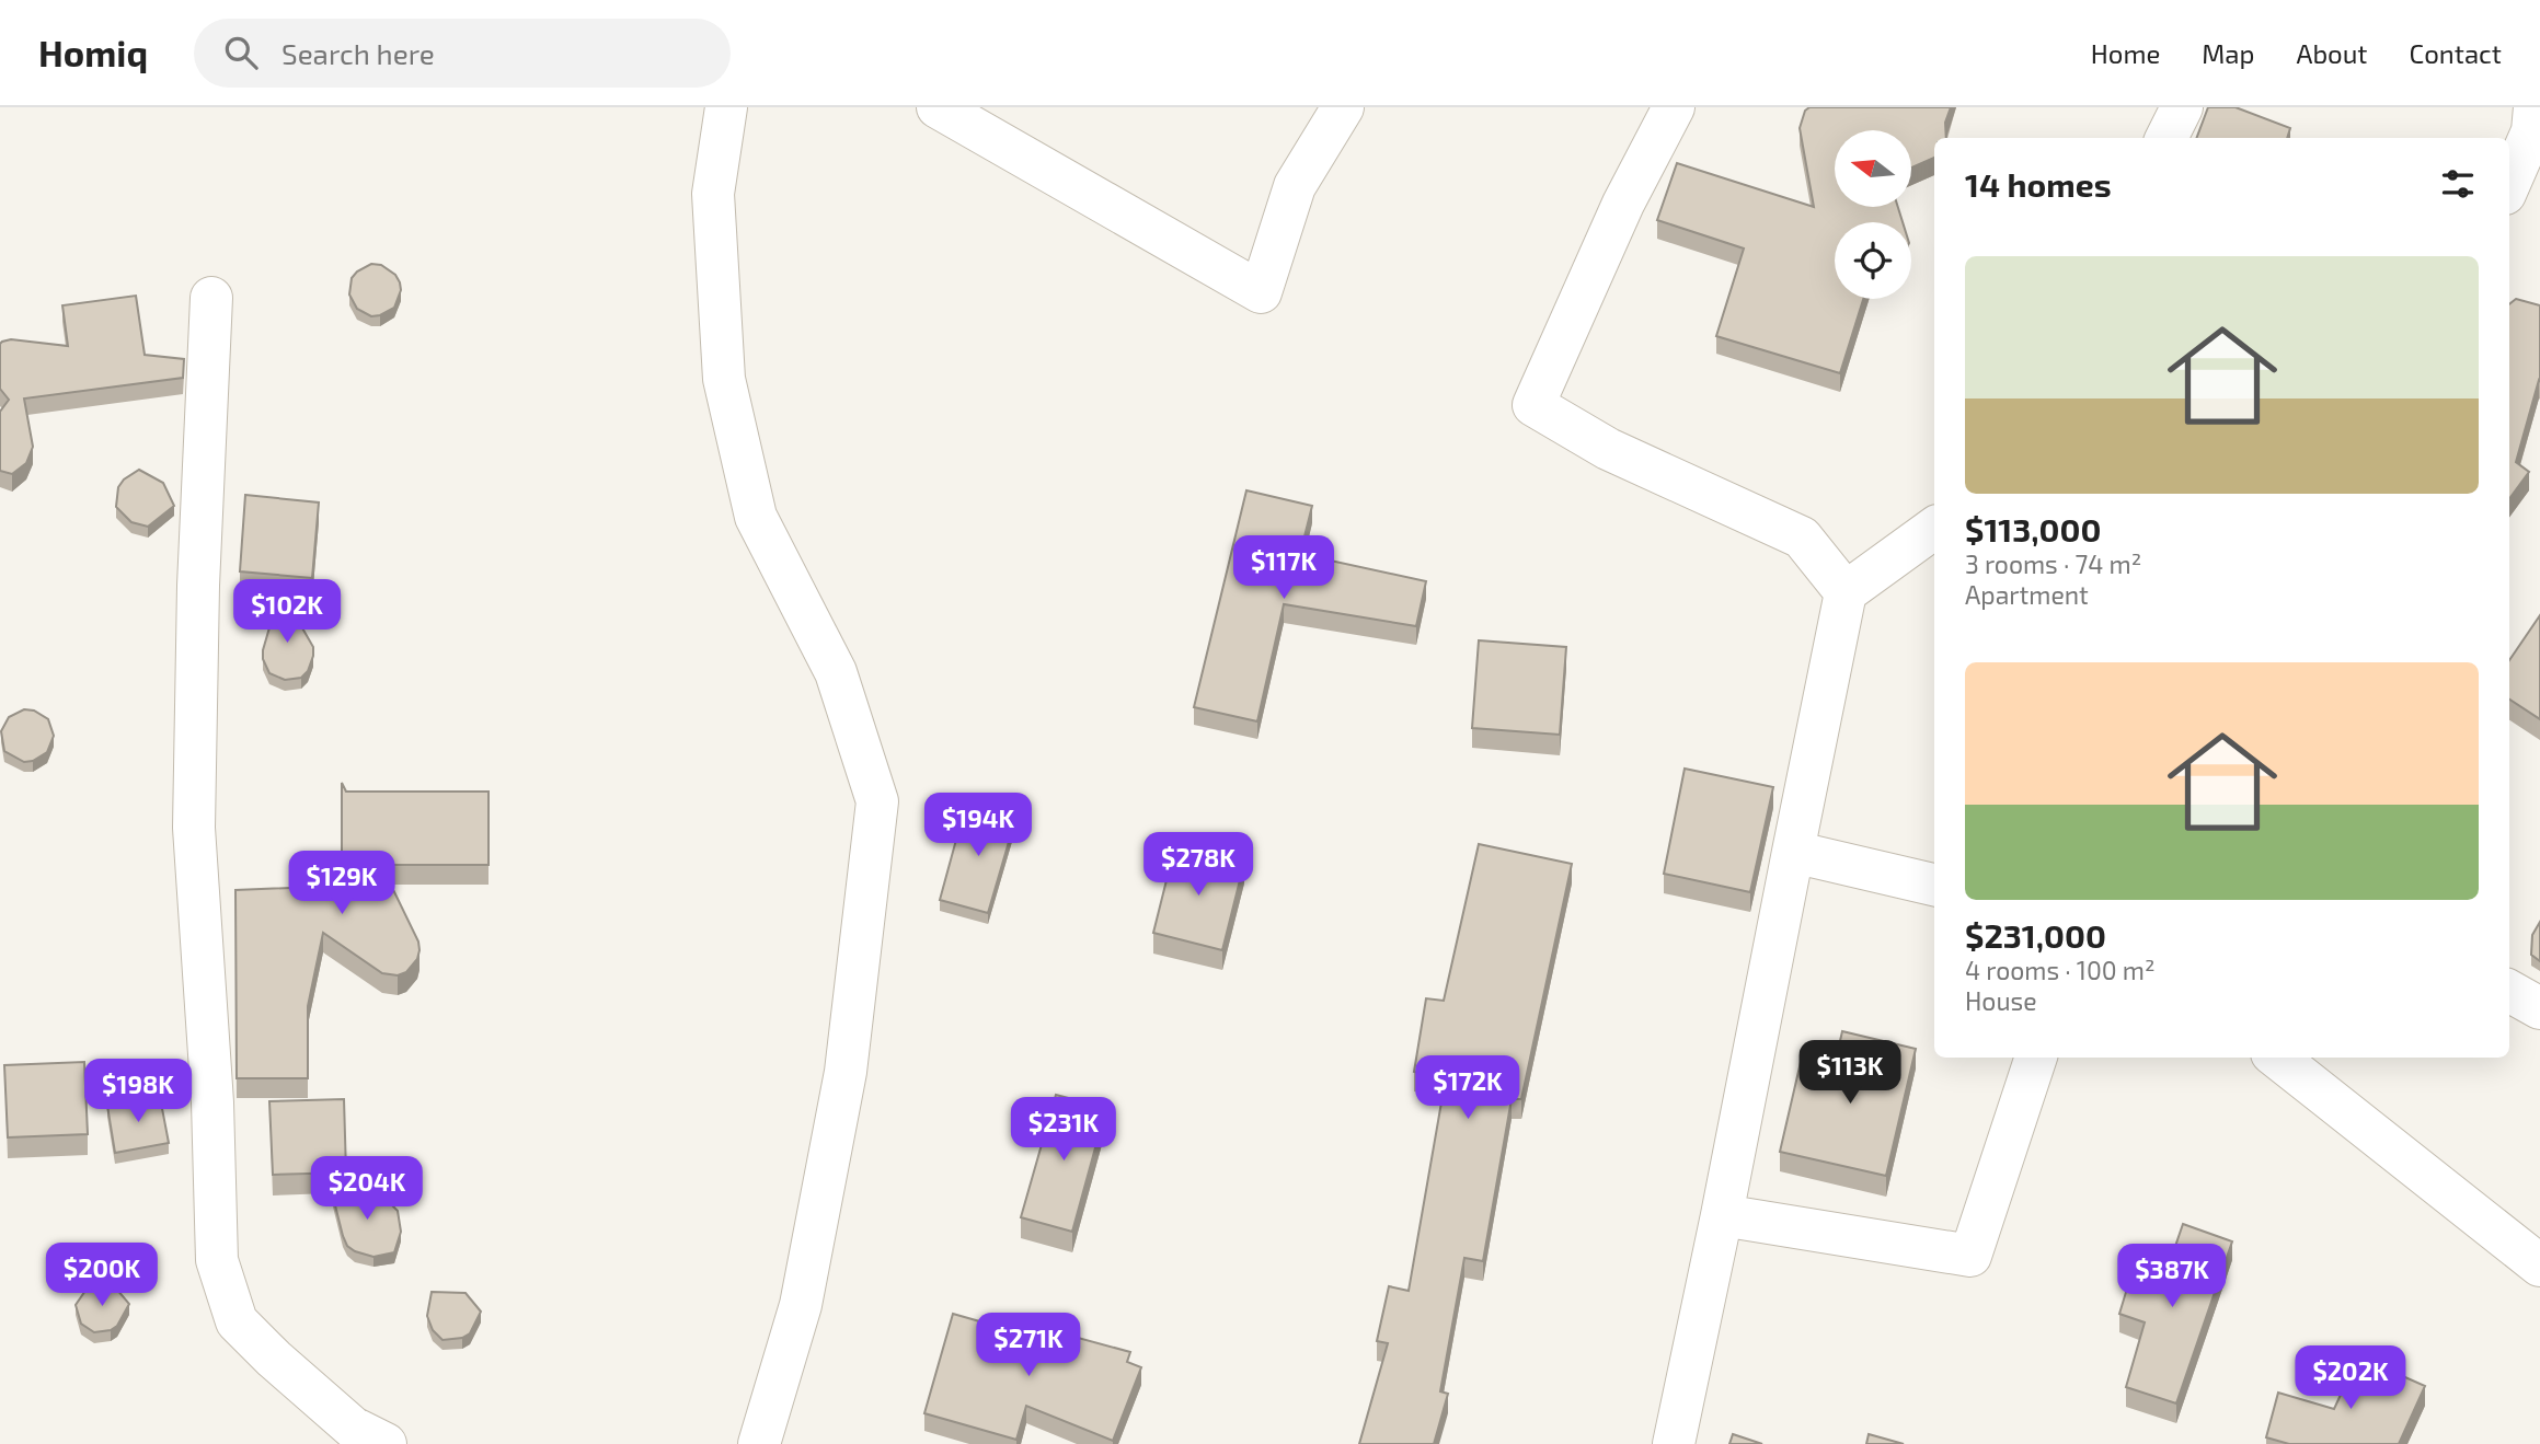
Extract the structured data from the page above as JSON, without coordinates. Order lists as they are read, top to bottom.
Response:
{
  "north": "left",
  "page": {
    "header": "Homiq",
    "search": "Search here",
    "nav": [
      "Home",
      "Map",
      "About",
      "Contact"
    ],
    "heading": "14 homes",
    "list": [
      {
        "name": "$113,000",
        "note": "3 rooms · 74 m² · Apartment"
      },
      {
        "name": "$231,000",
        "note": "4 rooms · 100 m² · House"
      }
    ],
    "price": [
      "$117K",
      "$102K",
      "$194K",
      "$278K",
      "$129K",
      "$113K",
      "$172K",
      "$198K",
      "$231K",
      "$204K",
      "$200K",
      "$387K",
      "$271K",
      "$202K"
    ]
  }
}
